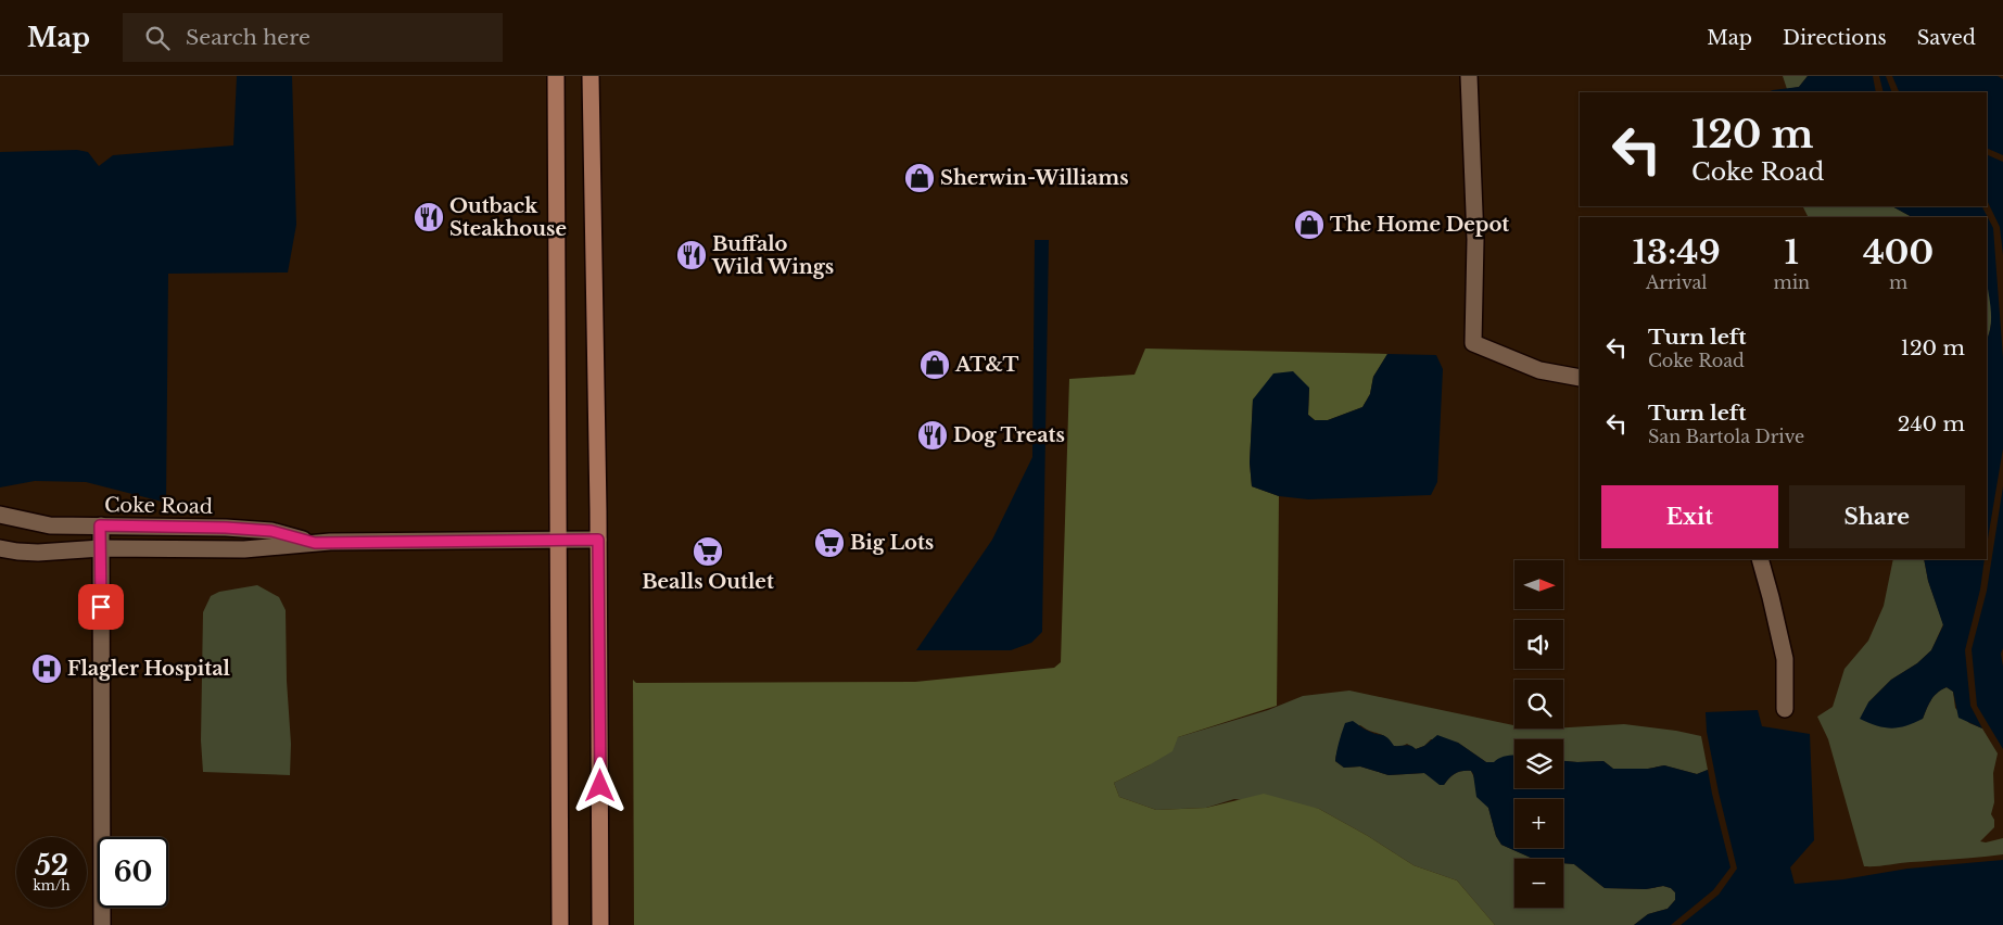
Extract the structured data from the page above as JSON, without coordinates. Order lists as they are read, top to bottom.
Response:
{
  "streets": {
    "street": ["Coke Road"]
  },
  "places": {
    "shop": ["Sherwin-Williams", "The Home Depot", "AT&T"],
    "restaurant": ["Outback Steakhouse", "Buffalo Wild Wings", "Dog Treats"],
    "supermarket": ["Big Lots", "Bealls Outlet"],
    "hospital": ["Flagler Hospital"]
  },
  "north": "right",
  "page": {
    "header": "Map",
    "search": "Search here",
    "nav": ["Map", "Directions", "Saved"],
    "turn": ["120 m", "Coke Road"],
    "eta": [
      "13:49",
      "Arrival",
      "1",
      "min",
      "400",
      "m"
    ],
    "list": [
      {
        "name": "Turn left",
        "note": "Coke Road",
        "value": "120 m"
      },
      {
        "name": "Turn left",
        "note": "San Bartola Drive",
        "value": "240 m"
      }
    ],
    "buttons": ["Exit", "Share"],
    "map_buttons": ["+", "−"],
    "speed": "52 km/h",
    "limit": "60"
  }
}
